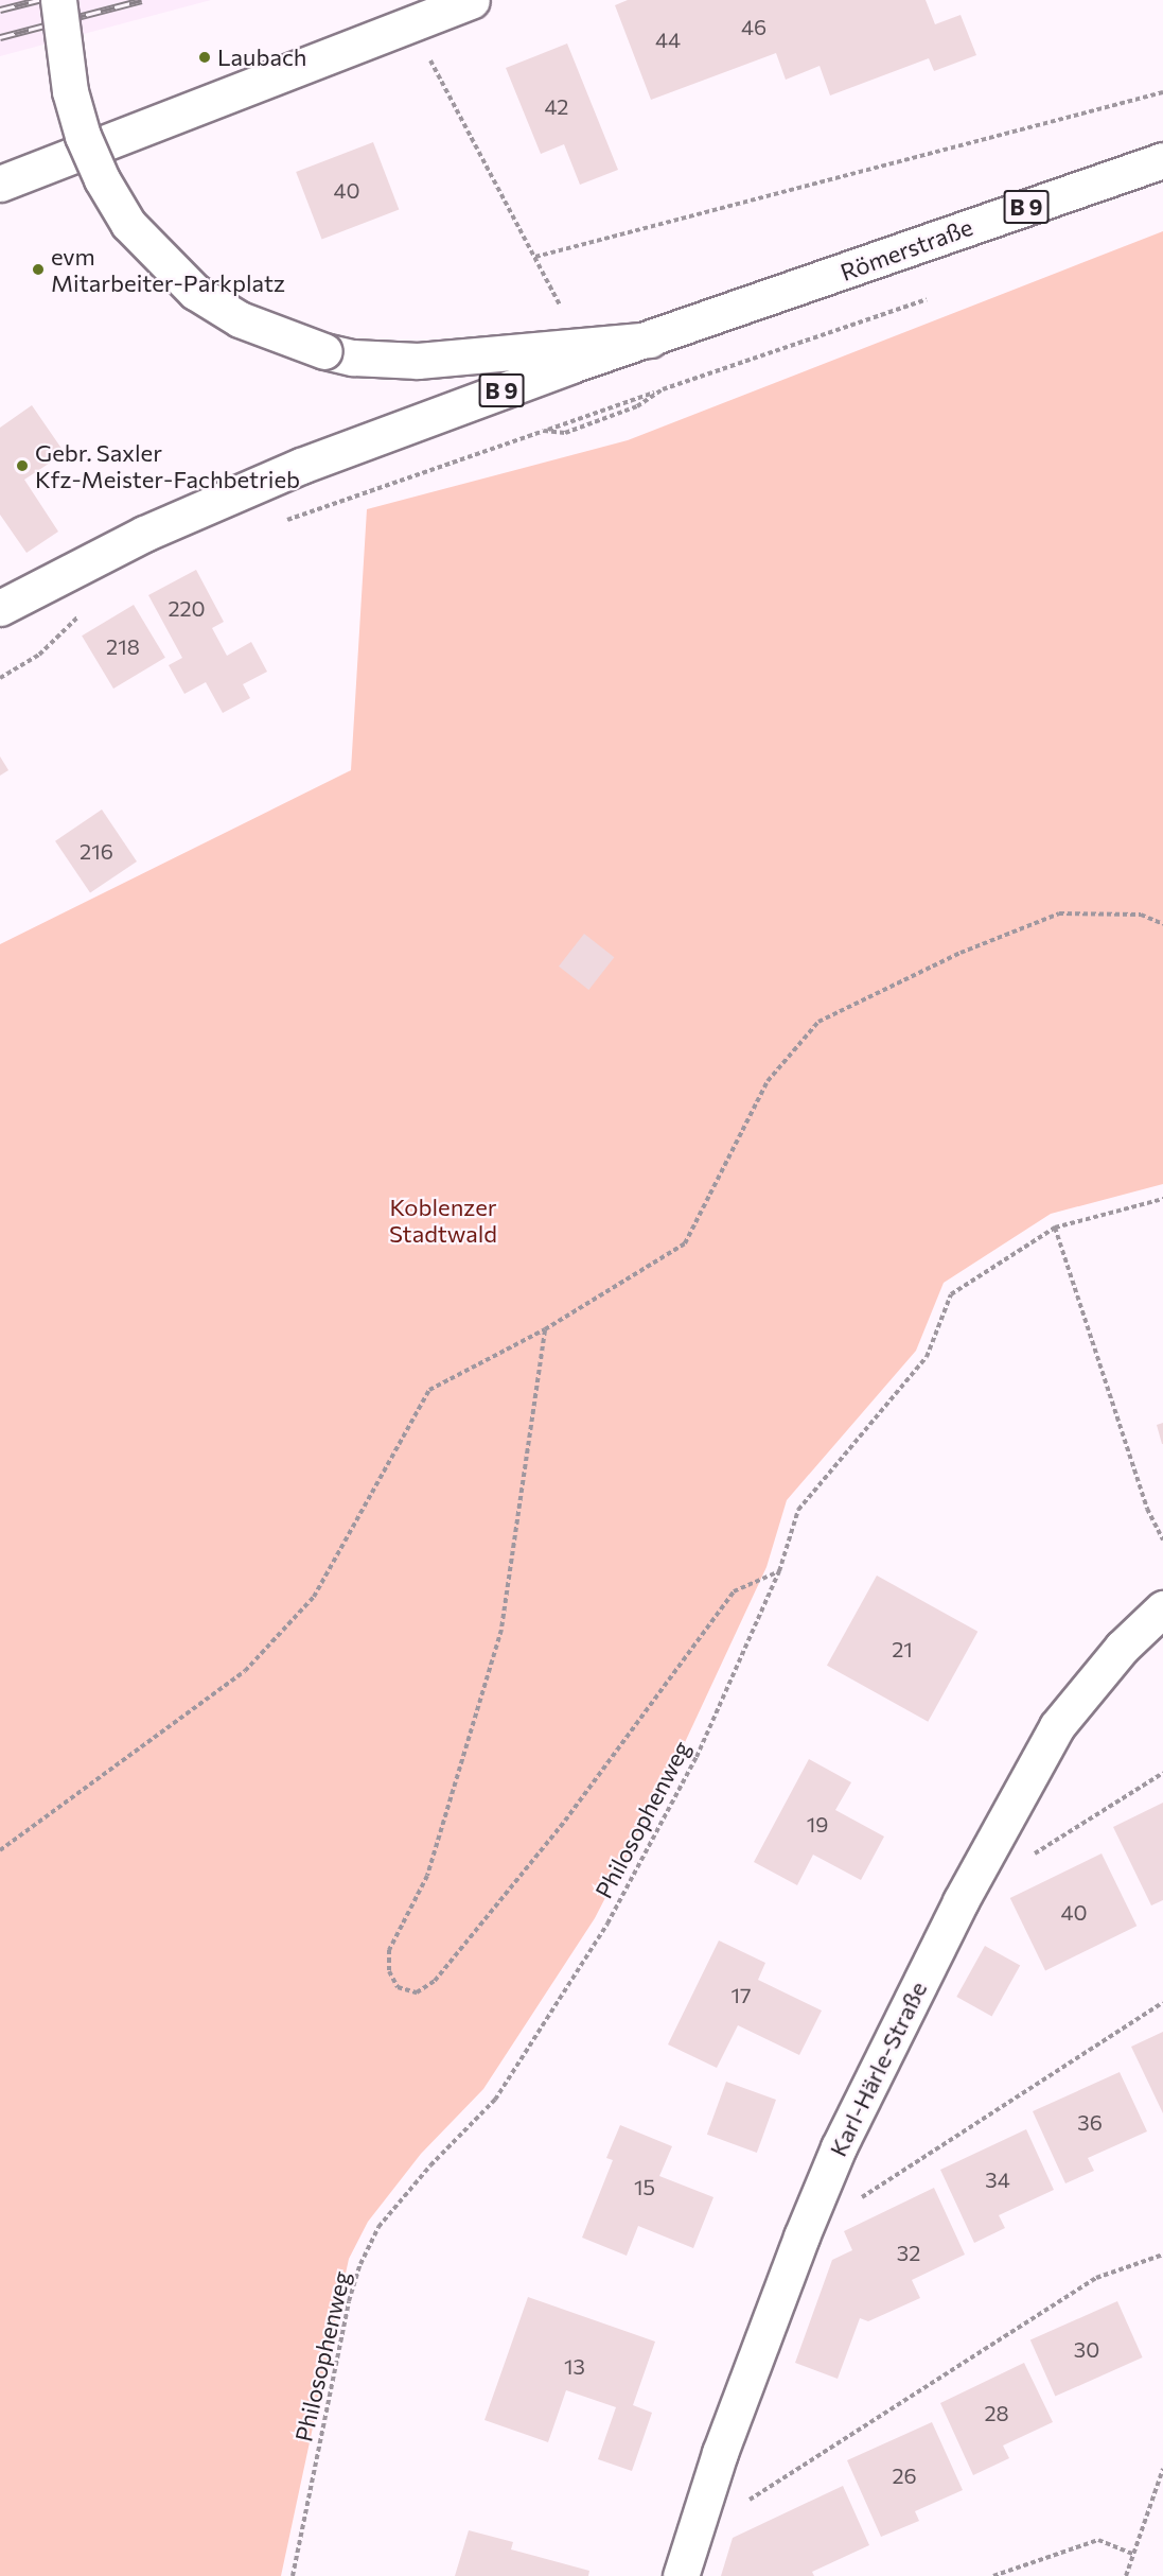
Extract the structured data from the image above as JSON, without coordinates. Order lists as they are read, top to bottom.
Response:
{
  "streets": {
    "main road": ["B 9", "Römerstraße", "Karl-Härle-Straße"],
    "path": ["Philosophenweg"]
  },
  "crossings": [
    ["B 9", "Römerstraße"]
  ],
  "parks": ["Koblenzer Stadtwald"],
  "places": ["Laubach", "evm Mitarbeiter-Parkplatz", "Gebr. Saxler Kfz-Meister-Fachbetrieb"],
  "house_numbers": [
    "46",
    "44",
    "42",
    "40",
    "220",
    "218",
    "216",
    "21",
    "19",
    "40",
    "17",
    "36",
    "34",
    "15",
    "32",
    "30",
    "13",
    "28",
    "26"
  ]
}
